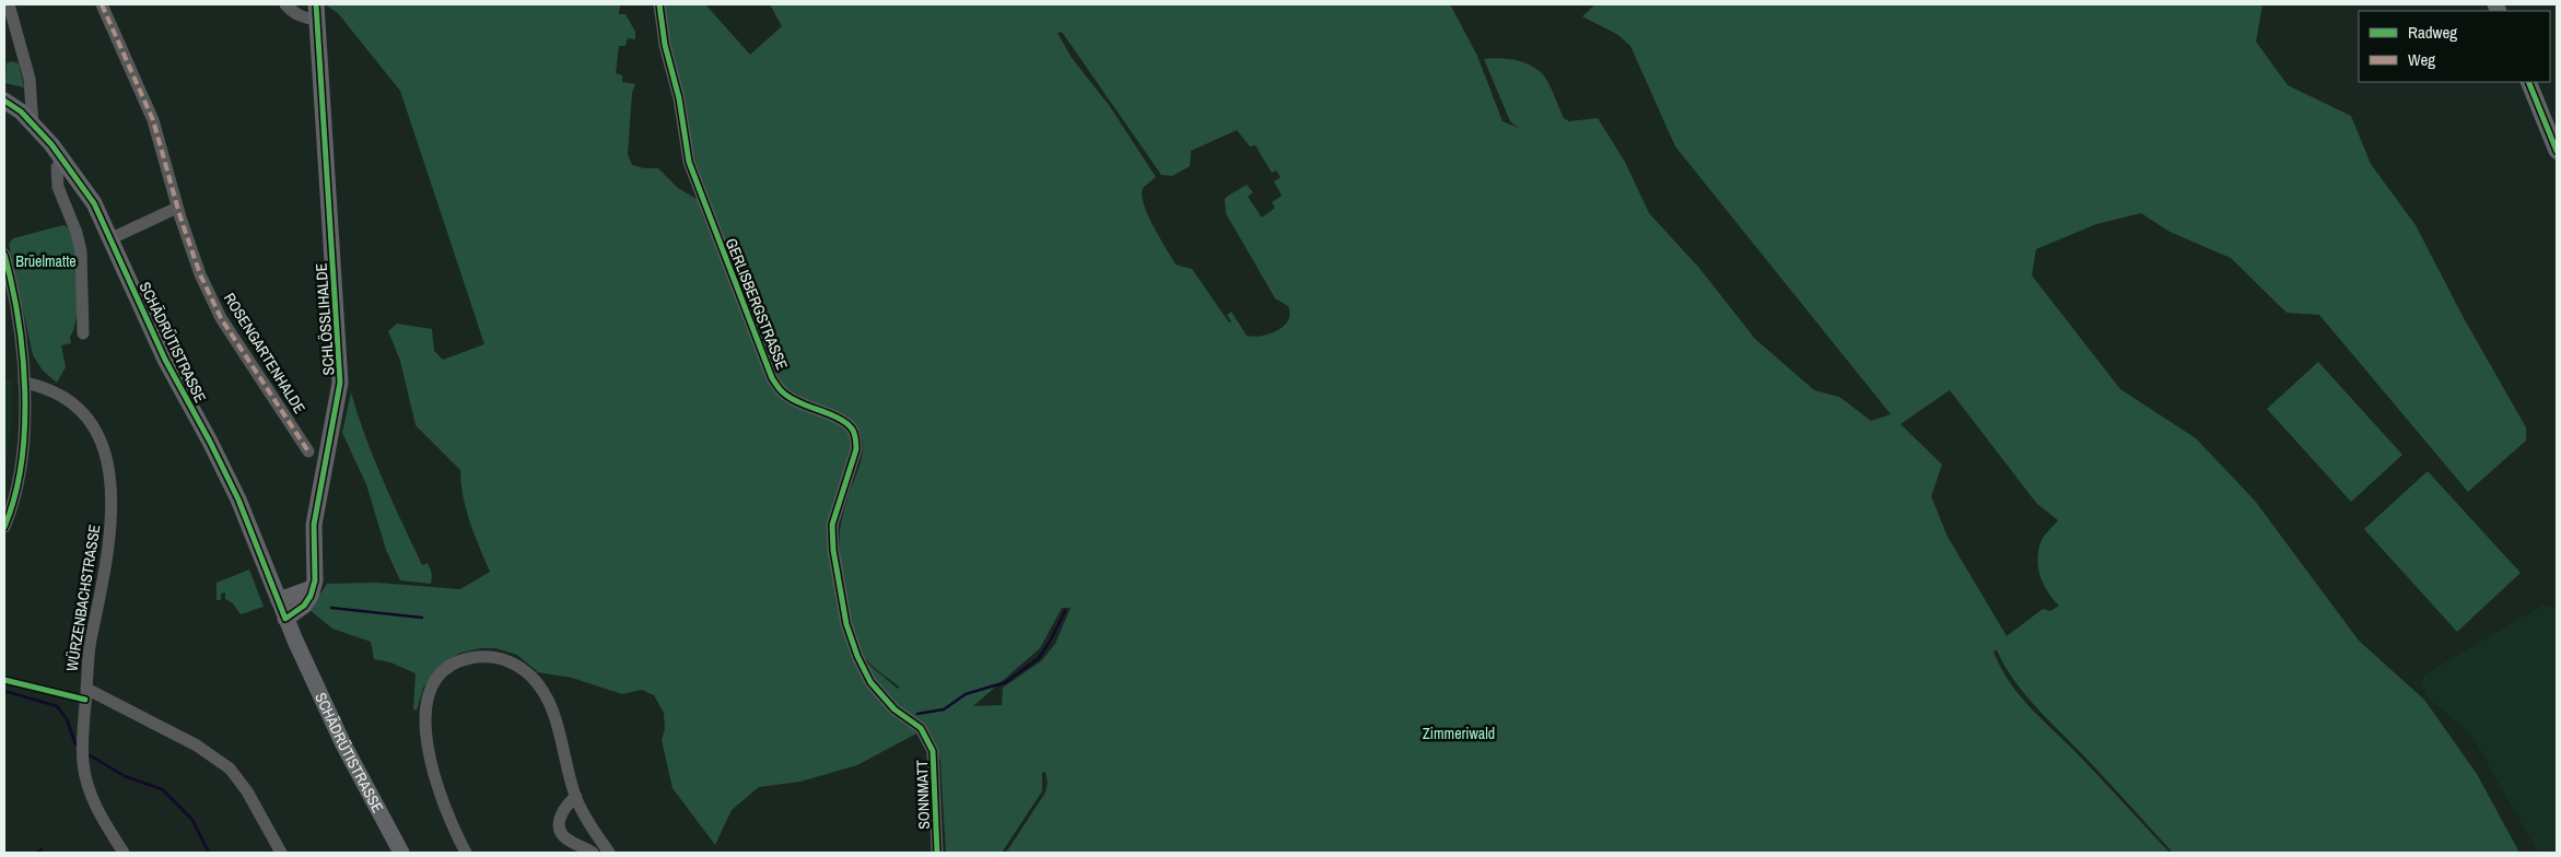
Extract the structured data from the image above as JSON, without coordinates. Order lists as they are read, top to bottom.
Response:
{
  "streets": {
    "main road": ["SCHLÖSSLIHALDE", "SCHÄDRÜTISTRASSE"],
    "street": [
      "GERLISBERGSTRASSE",
      "ROSENGARTENHALDE",
      "WÜRZENBACHSTRASSE",
      "SONNMATT"
    ]
  },
  "crossings": [
    ["GERLISBERGSTRASSE", "SONNMATT"],
    ["SCHLÖSSLIHALDE", "SCHÄDRÜTISTRASSE"]
  ],
  "parks": ["Brüelmatte", "Zimmeriwald"],
  "legend": ["Radweg", "Weg"]
}
